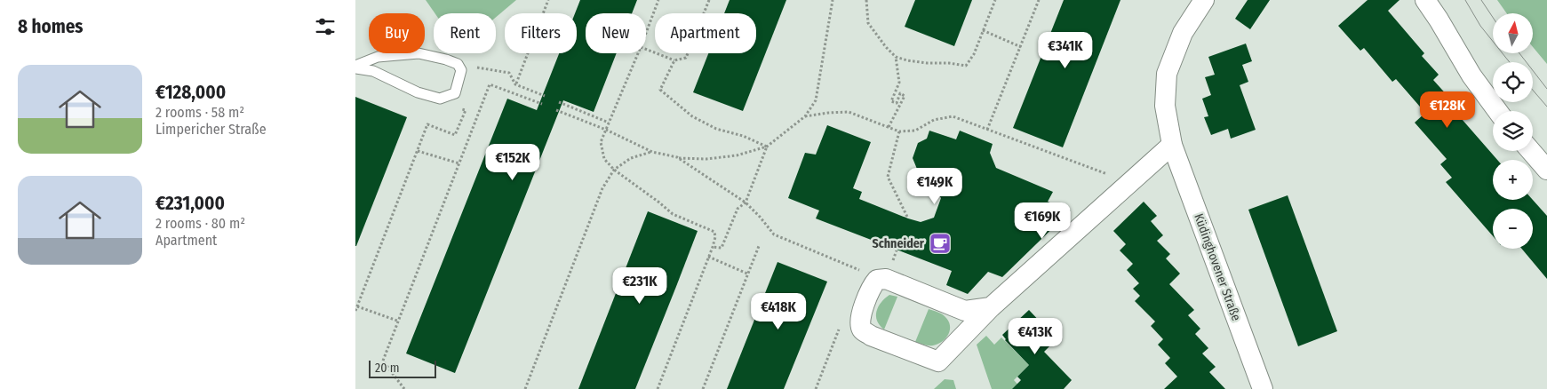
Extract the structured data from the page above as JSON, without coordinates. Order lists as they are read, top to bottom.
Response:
{
  "streets": {
    "street": ["Küdinghovener Straße"]
  },
  "places": {
    "cafe": ["Schneider"]
  },
  "scale_bar": "20 m",
  "north": "top",
  "page": {
    "heading": "8 homes",
    "map_buttons": ["+", "−"],
    "chip": [
      "Buy",
      "Rent",
      "Filters",
      "New",
      "Apartment"
    ],
    "price": [
      "€341K",
      "€128K",
      "€152K",
      "€149K",
      "€169K",
      "€231K",
      "€418K",
      "€413K"
    ],
    "list": [
      {
        "name": "€128,000",
        "note": "2 rooms · 58 m² · Limpericher Straße"
      },
      {
        "name": "€231,000",
        "note": "2 rooms · 80 m² · Apartment"
      }
    ],
    "scale": "20 m"
  }
}
